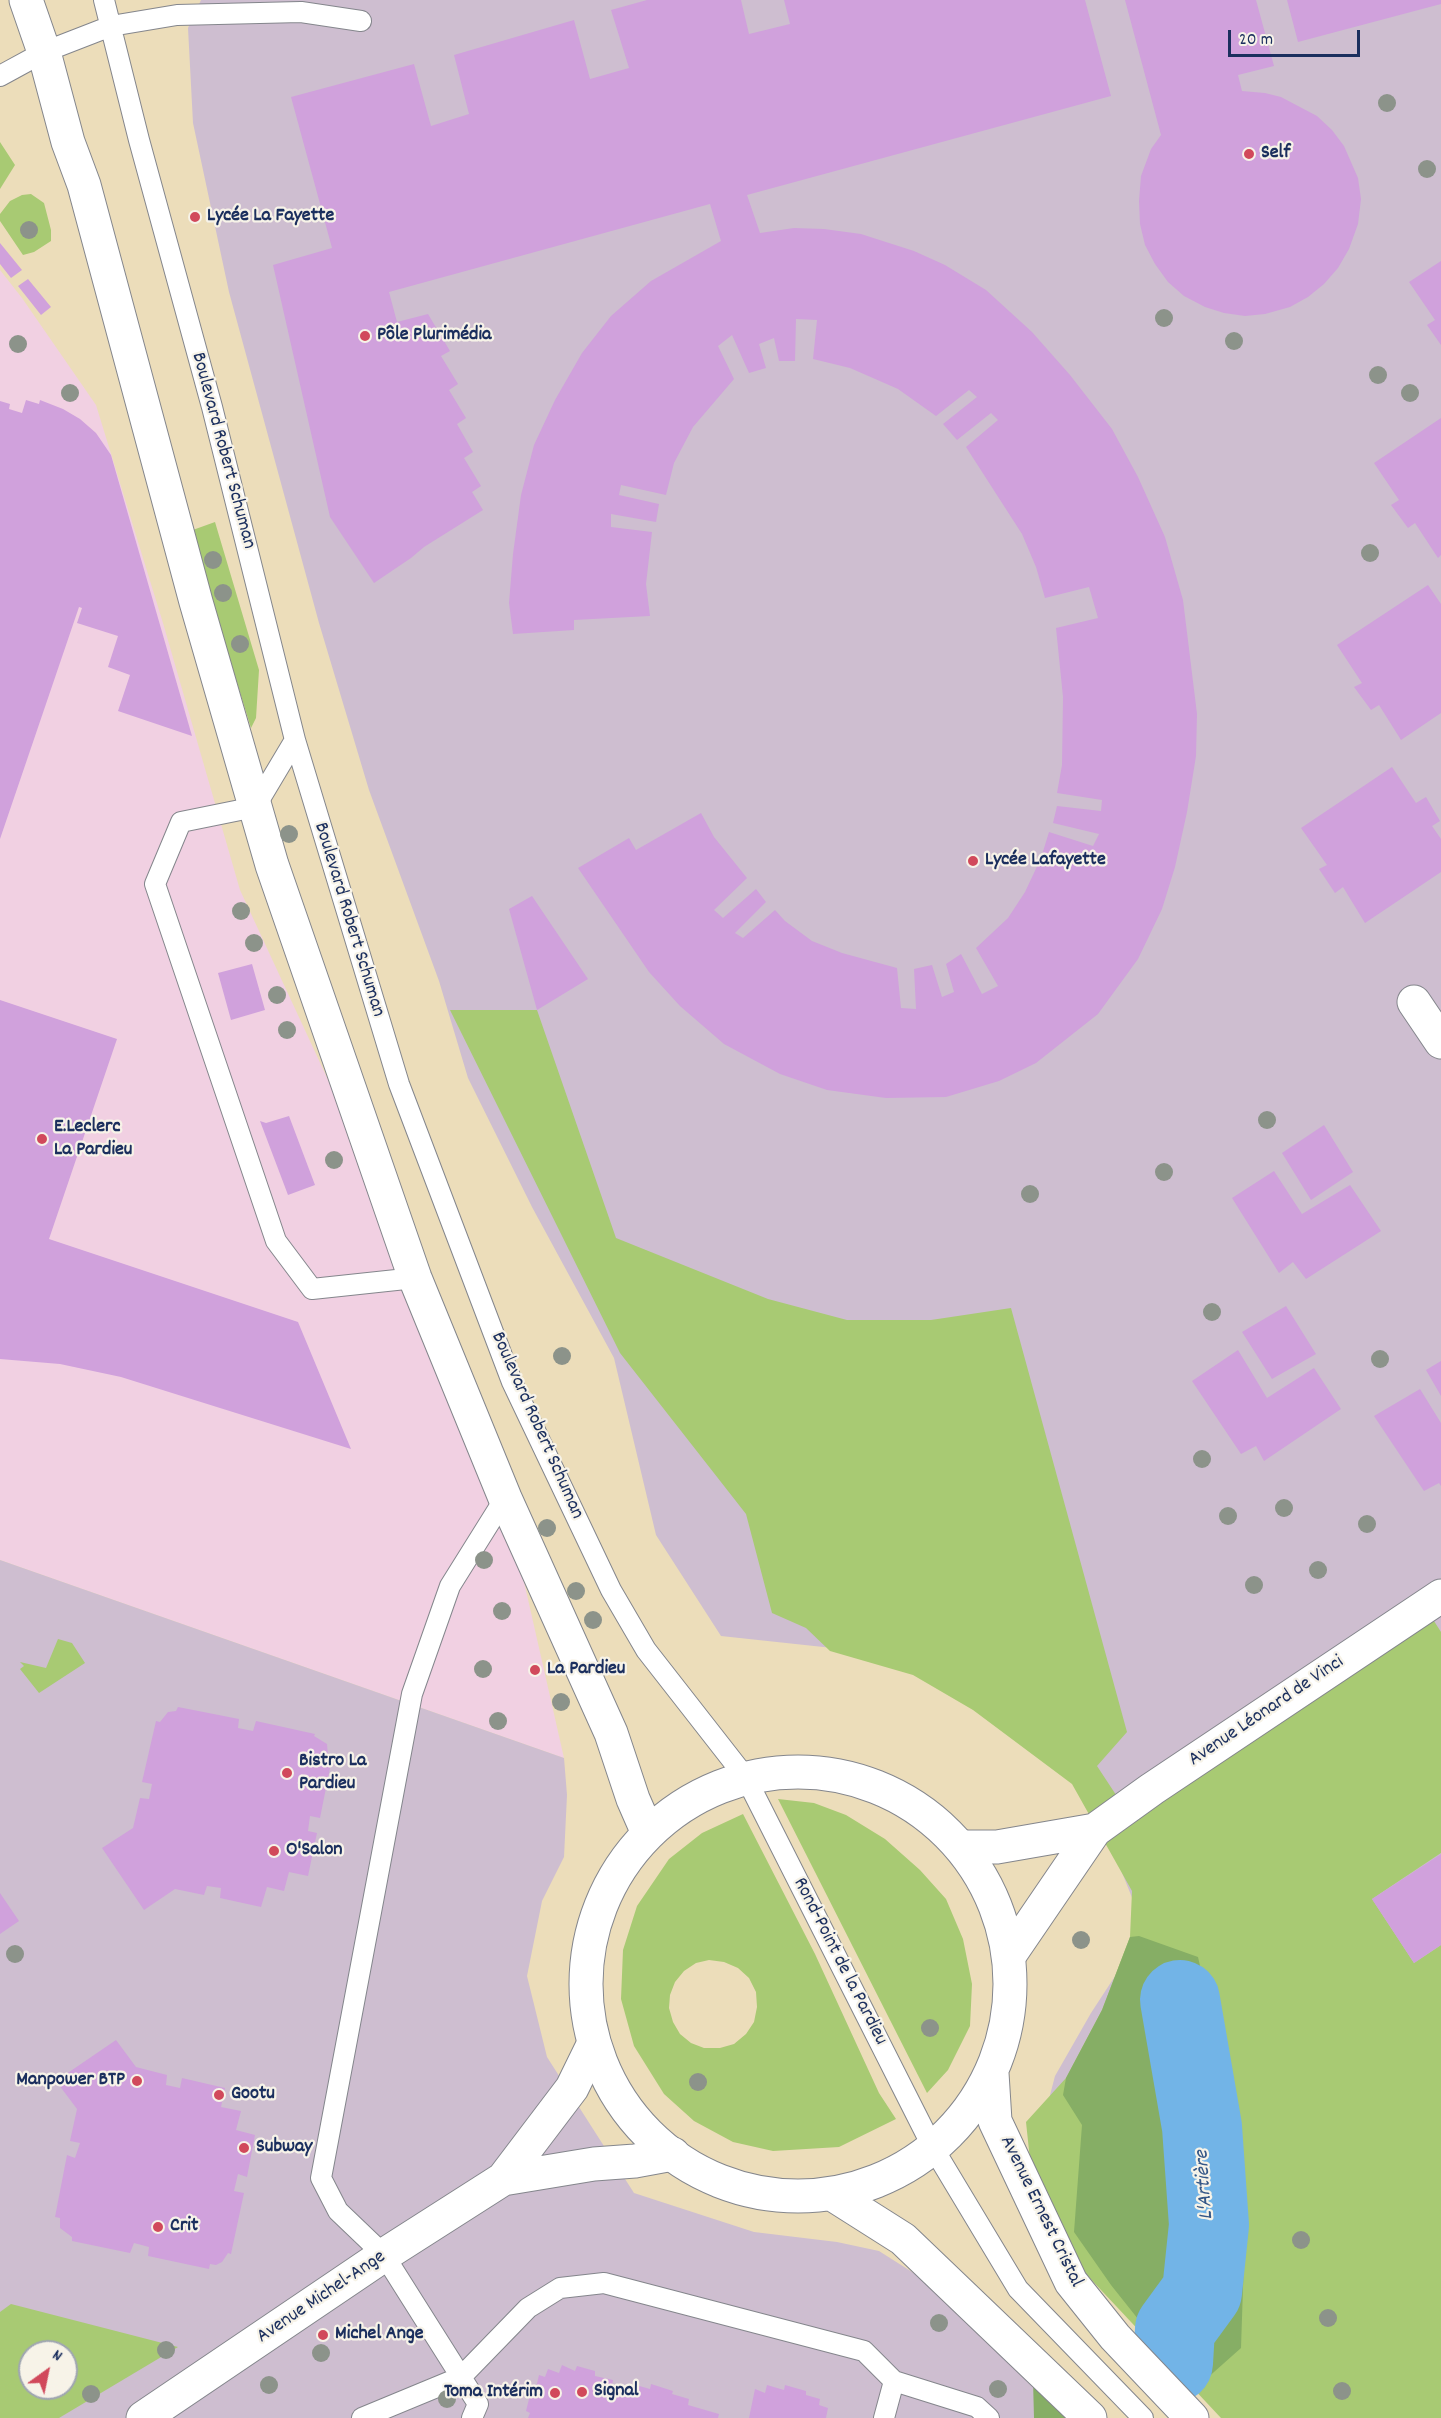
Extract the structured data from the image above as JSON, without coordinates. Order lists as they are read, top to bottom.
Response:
{
  "streets": {
    "main road": ["Avenue Léonard de Vinci", "Avenue Ernest Cristal", "Avenue Michel-Ange"],
    "lane": ["Boulevard Robert Schuman", "Rond-Point de la Pardieu"]
  },
  "crossings": [
    ["Boulevard Robert Schuman", "Rond-Point de la Pardieu"]
  ],
  "water": ["L'Artière"],
  "places": [
    "Self",
    "Lycée La Fayette",
    "Pôle Plurimédia",
    "Lycée Lafayette",
    "E.Leclerc La Pardieu",
    "La Pardieu",
    "Bistro La Pardieu",
    "O'Salon",
    "Manpower BTP",
    "Gootu",
    "Subway",
    "Crit",
    "Michel Ange",
    "Signal",
    "Toma Intérim"
  ],
  "scale_bar": "20 m",
  "north": "top right"
}
